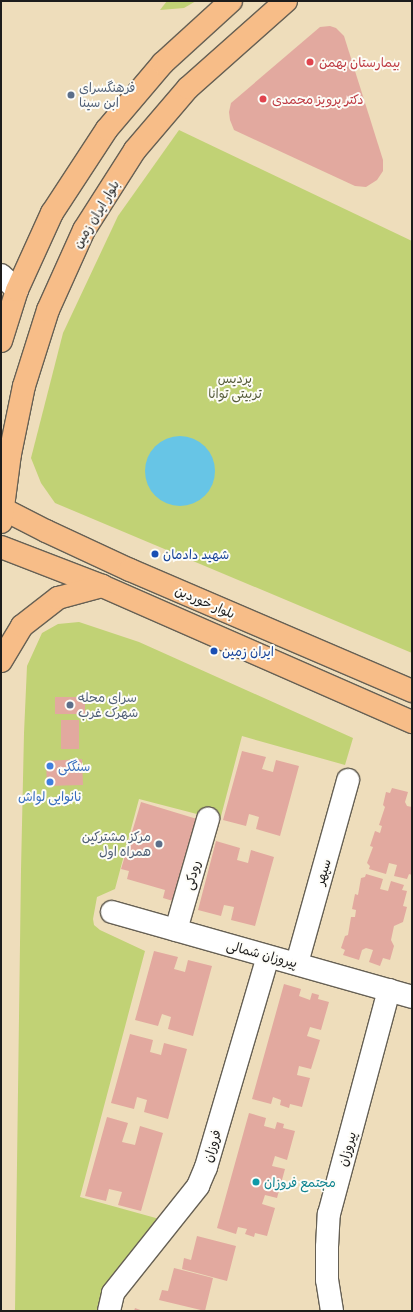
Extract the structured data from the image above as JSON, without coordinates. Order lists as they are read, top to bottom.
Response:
{
  "streets": {
    "main road": ["بلوار ایران زمین", "بلوار خوردین"],
    "street": [
      "سپهر",
      "رودکی",
      "پیروزان شمالی",
      "فروزان",
      "پیروزان"
    ]
  },
  "crossings": [
    ["بلوار ایران زمین", "بلوار خوردین"],
    ["سپهر", "پیروزان شمالی"],
    ["رودکی", "پیروزان شمالی"],
    ["پیروزان شمالی", "فروزان"],
    ["پیروزان شمالی", "پیروزان"]
  ],
  "parks": ["پردیس تربیتی توانا"],
  "places": [
    "بیمارستان بهمن",
    "فرهنگسرای ابن سینا",
    "دکتر پرویز محمدی",
    "شهید دادمان",
    "ایران زمین",
    "سرای محله شهرک غرب",
    "سنگکی",
    "نانوایی لواش",
    "مرکز مشترکین همراه اول",
    "مجتمع فروزان"
  ]
}
